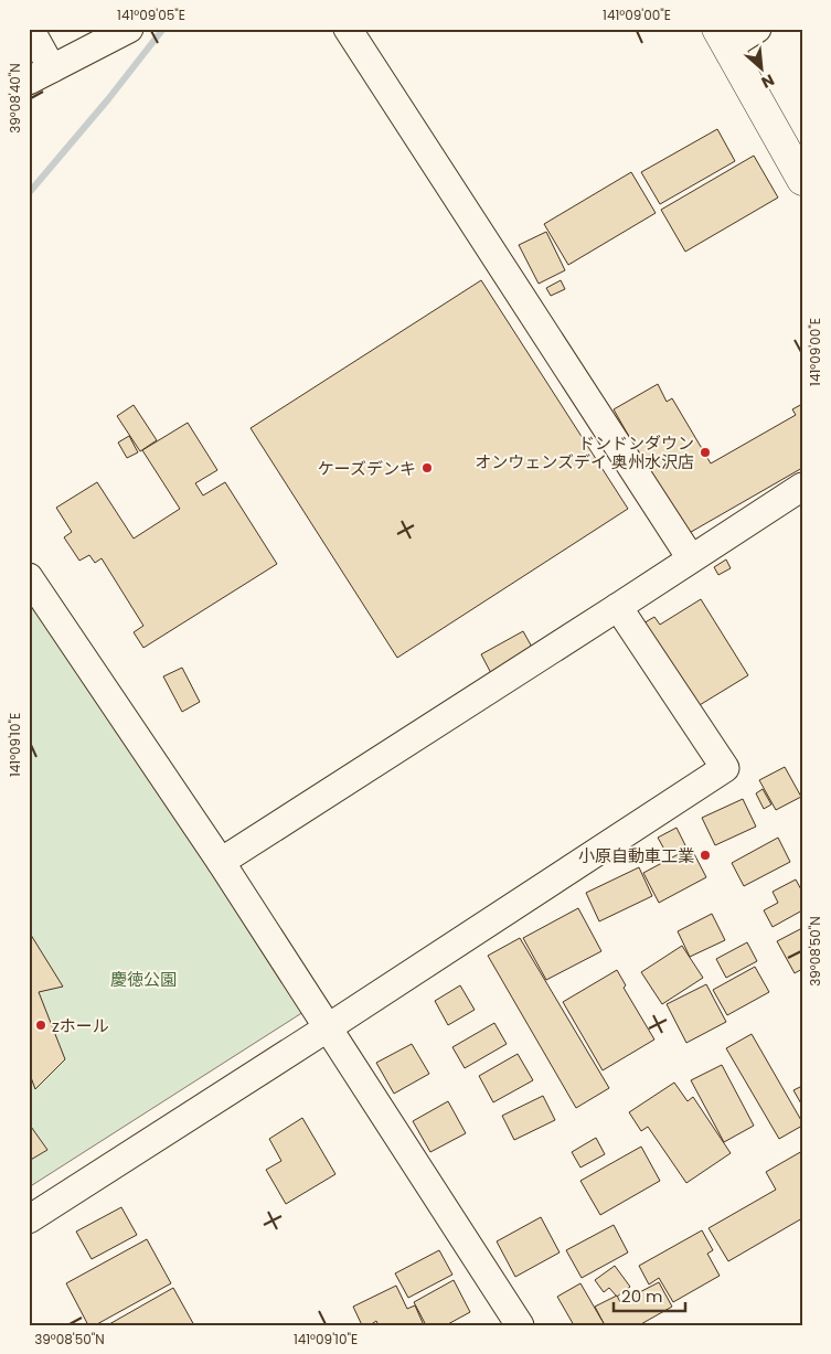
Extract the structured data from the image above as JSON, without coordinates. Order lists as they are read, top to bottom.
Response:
{
  "parks": ["慶徳公園"],
  "places": [
    "ドンドンダウン オンウェンズデイ 奥州水沢店",
    "ケーズデンキ",
    "小原自動車工業",
    "zホール"
  ],
  "scale_bar": "20 m",
  "north": "bottom right",
  "coordinates": [
    "141°09'05\"E",
    "141°09'00\"E",
    "39°08'40\"N",
    "141°09'10\"E",
    "39°08'50\"N"
  ]
}
